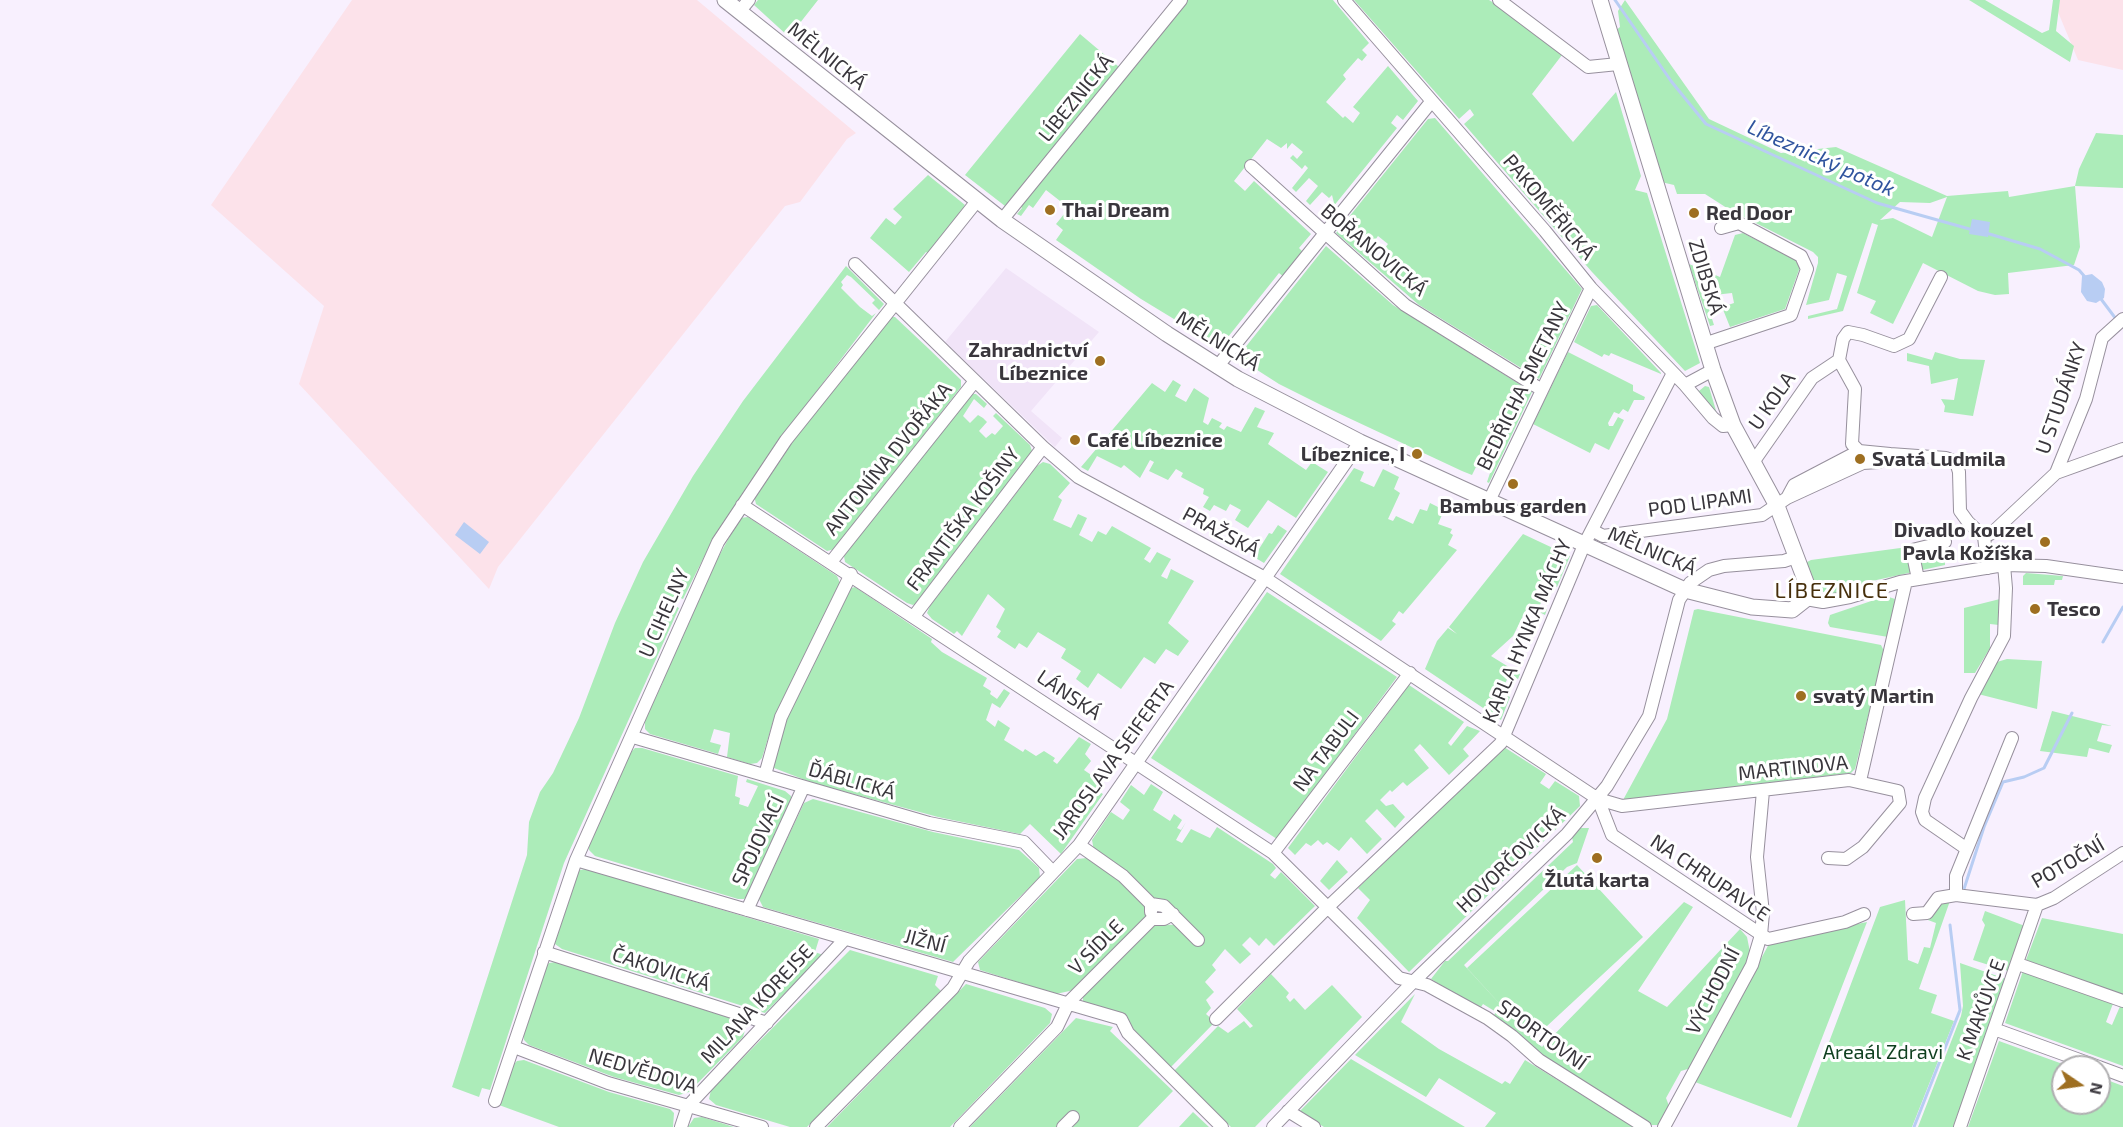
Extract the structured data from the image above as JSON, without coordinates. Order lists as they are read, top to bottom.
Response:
{
  "streets": {
    "main road": ["MĚLNICKÁ", "ZDIBSKÁ"],
    "street": [
      "LÍBEZNICKÁ",
      "PAKOMĚŘICKÁ",
      "BOŘANOVICKÁ",
      "BEDŘICHA SMETANY",
      "U STUDÁNKY",
      "U KOLA",
      "ANTONÍNA DVOŘÁKA",
      "POD LIPAMI",
      "FRANTIŠKA KOŠINY",
      "PRAŽSKÁ",
      "U CIHELNY",
      "KARLA HYNKA MÁCHY",
      "LÁNSKÁ",
      "NA TABULI",
      "JAROSLAVA SEIFERTA",
      "MARTINOVA",
      "ĎÁBLICKÁ",
      "SPOJOVACÍ",
      "HOVORČOVICKÁ",
      "POTOČNÍ",
      "NA CHRUPAVCE",
      "JIŽNÍ",
      "V SÍDLE",
      "ČAKOVICKÁ",
      "VÝCHODNÍ",
      "MILANA KOREJSE",
      "K MAKŮVCE",
      "SPORTOVNÍ",
      "NEDVĚDOVA"
    ]
  },
  "crossings": [
    ["MĚLNICKÁ", "LÍBEZNICKÁ"],
    ["MĚLNICKÁ", "ZDIBSKÁ"],
    ["MĚLNICKÁ", "BEDŘICHA SMETANY"],
    ["MĚLNICKÁ", "U CIHELNY"],
    ["MĚLNICKÁ", "KARLA HYNKA MÁCHY"],
    ["MĚLNICKÁ", "JAROSLAVA SEIFERTA"],
    ["MĚLNICKÁ", "HOVORČOVICKÁ"],
    ["PAKOMĚŘICKÁ", "ZDIBSKÁ"],
    ["PAKOMĚŘICKÁ", "BEDŘICHA SMETANY"],
    ["PAKOMĚŘICKÁ", "KARLA HYNKA MÁCHY"],
    ["BOŘANOVICKÁ", "BEDŘICHA SMETANY"],
    ["ZDIBSKÁ", "U KOLA"],
    ["ZDIBSKÁ", "POD LIPAMI"],
    ["ANTONÍNA DVOŘÁKA", "PRAŽSKÁ"],
    ["ANTONÍNA DVOŘÁKA", "LÁNSKÁ"],
    ["POD LIPAMI", "KARLA HYNKA MÁCHY"],
    ["FRANTIŠKA KOŠINY", "PRAŽSKÁ"],
    ["FRANTIŠKA KOŠINY", "LÁNSKÁ"],
    ["PRAŽSKÁ", "U CIHELNY"],
    ["PRAŽSKÁ", "KARLA HYNKA MÁCHY"],
    ["PRAŽSKÁ", "NA TABULI"],
    ["PRAŽSKÁ", "JAROSLAVA SEIFERTA"],
    ["PRAŽSKÁ", "MARTINOVA"],
    ["PRAŽSKÁ", "HOVORČOVICKÁ"],
    ["PRAŽSKÁ", "NA CHRUPAVCE"],
    ["U CIHELNY", "LÁNSKÁ"],
    ["U CIHELNY", "ĎÁBLICKÁ"],
    ["U CIHELNY", "JIŽNÍ"],
    ["U CIHELNY", "ČAKOVICKÁ"],
    ["U CIHELNY", "NEDVĚDOVA"],
    ["KARLA HYNKA MÁCHY", "LÁNSKÁ"],
    ["LÁNSKÁ", "NA TABULI"],
    ["LÁNSKÁ", "JAROSLAVA SEIFERTA"],
    ["LÁNSKÁ", "HOVORČOVICKÁ"],
    ["LÁNSKÁ", "SPORTOVNÍ"],
    ["JAROSLAVA SEIFERTA", "ĎÁBLICKÁ"],
    ["JAROSLAVA SEIFERTA", "JIŽNÍ"],
    ["MARTINOVA", "HOVORČOVICKÁ"],
    ["MARTINOVA", "NA CHRUPAVCE"],
    ["MARTINOVA", "VÝCHODNÍ"],
    ["ĎÁBLICKÁ", "SPOJOVACÍ"],
    ["SPOJOVACÍ", "JIŽNÍ"],
    ["HOVORČOVICKÁ", "NA CHRUPAVCE"],
    ["HOVORČOVICKÁ", "SPORTOVNÍ"],
    ["POTOČNÍ", "K MAKŮVCE"],
    ["NA CHRUPAVCE", "VÝCHODNÍ"],
    ["JIŽNÍ", "V SÍDLE"],
    ["JIŽNÍ", "MILANA KOREJSE"],
    ["ČAKOVICKÁ", "MILANA KOREJSE"],
    ["MILANA KOREJSE", "NEDVĚDOVA"]
  ],
  "districts": ["LÍBEZNICE"],
  "water": ["Líbeznický potok"],
  "parks": ["Areaál Zdravi"],
  "places": [
    "Thai Dream",
    "Red Door",
    "Zahradnictví Líbeznice",
    "Café Líbeznice",
    "Líbeznice, I",
    "Svatá Ludmila",
    "Bambus garden",
    "Divadlo kouzel Pavla Kožíška",
    "Tesco",
    "svatý Martin",
    "Žlutá karta"
  ],
  "north": "right"
}
